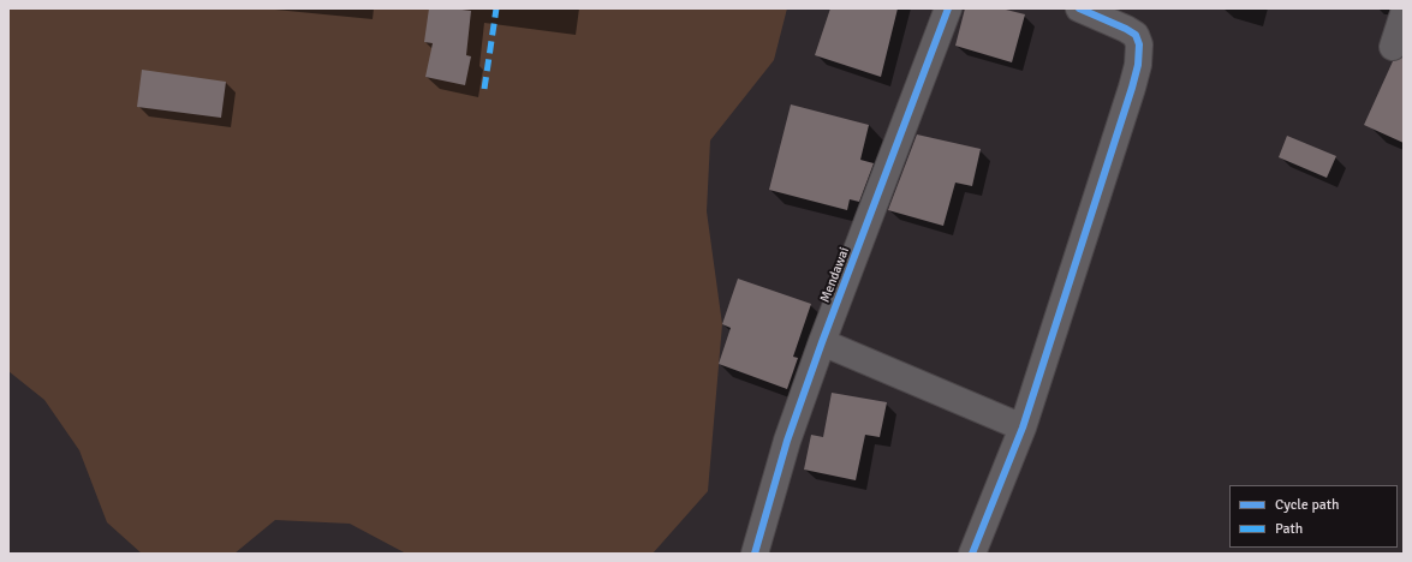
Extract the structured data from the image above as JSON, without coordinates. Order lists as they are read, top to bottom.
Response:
{
  "streets": {
    "street": ["Mendawai"]
  },
  "legend": ["Cycle path", "Path"]
}
